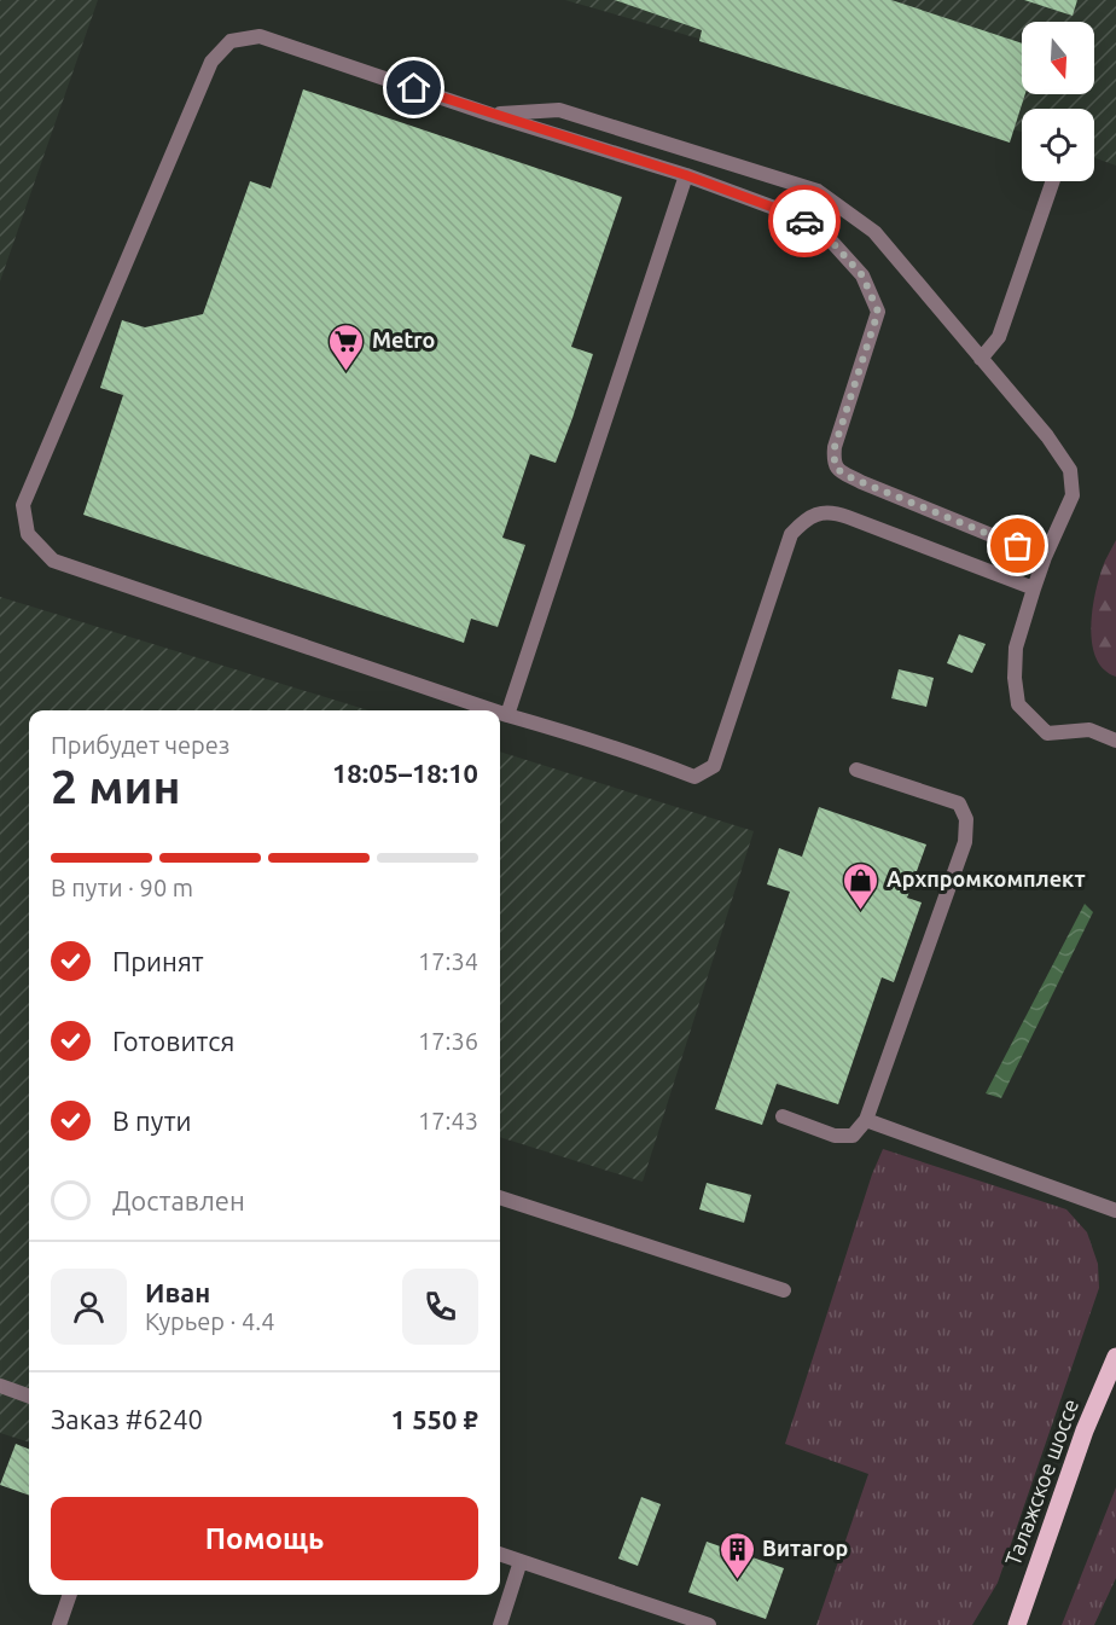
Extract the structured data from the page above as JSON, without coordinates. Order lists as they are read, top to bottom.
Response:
{
  "streets": {
    "main road": ["Талажское шоссе"]
  },
  "places": {
    "supermarket": ["Metro"],
    "shop": ["Архпромкомплект"],
    "building": ["Витагор"]
  },
  "north": "bottom",
  "page": {
    "heading": ["2 мин", "Прибудет через", "18:05–18:10"],
    "panel": [
      "Иван",
      "Курьер · 4.4",
      "Заказ #6240",
      "1 550 ₽"
    ],
    "bar": "В пути · 90 m",
    "list": [
      ["Принят", "17:34"],
      ["Готовится", "17:36"],
      ["В пути", "17:43"],
      "Доставлен"
    ],
    "buttons": "Помощь"
  }
}
